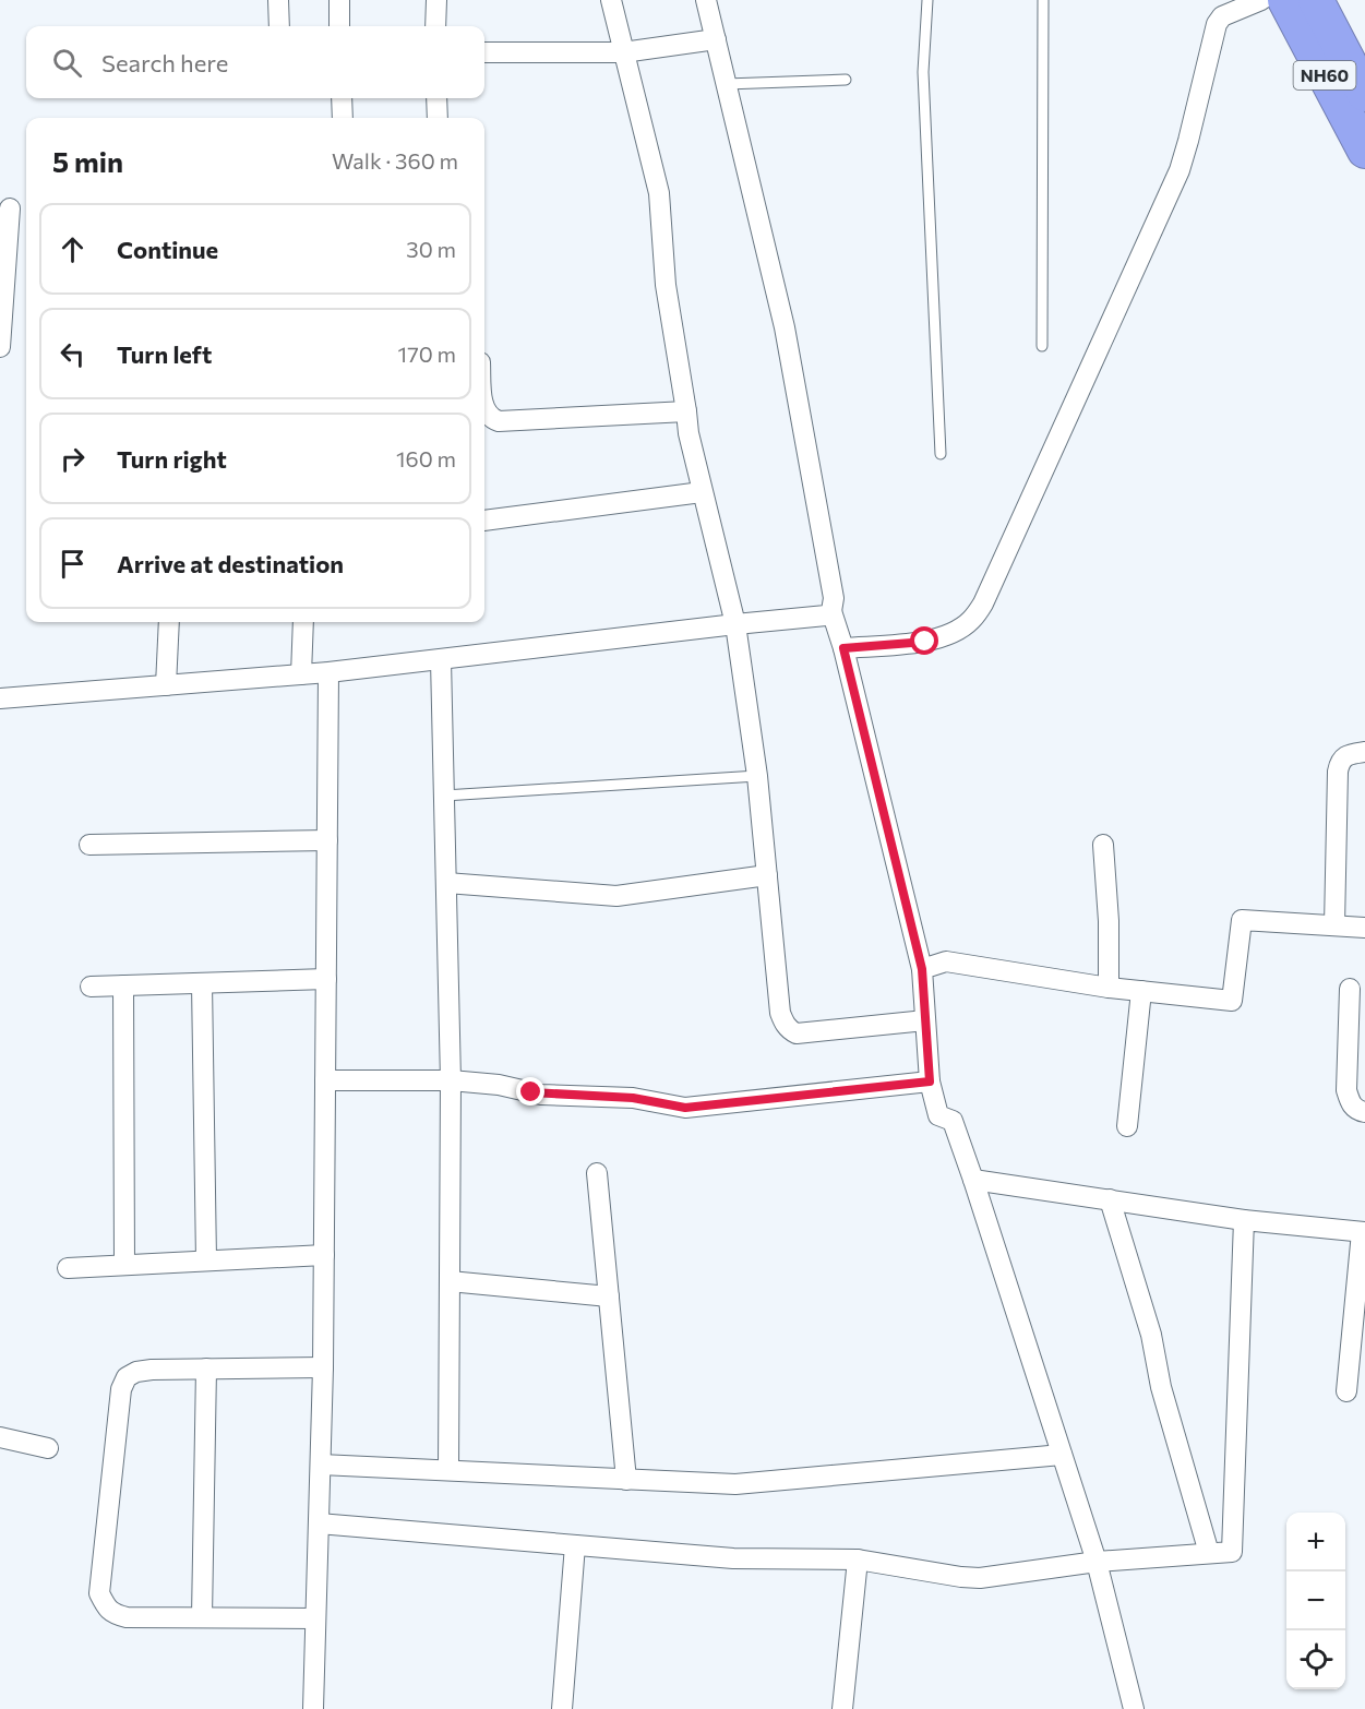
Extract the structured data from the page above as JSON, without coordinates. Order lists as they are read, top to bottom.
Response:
{
  "streets": {
    "highway": ["NH60"]
  },
  "page": {
    "search": "Search here",
    "heading": ["5 min", "Walk · 360 m"],
    "list": [
      ["Continue", "30 m"],
      ["Turn left", "170 m"],
      ["Turn right", "160 m"],
      "Arrive at destination"
    ],
    "map_buttons": ["+", "−"]
  }
}
